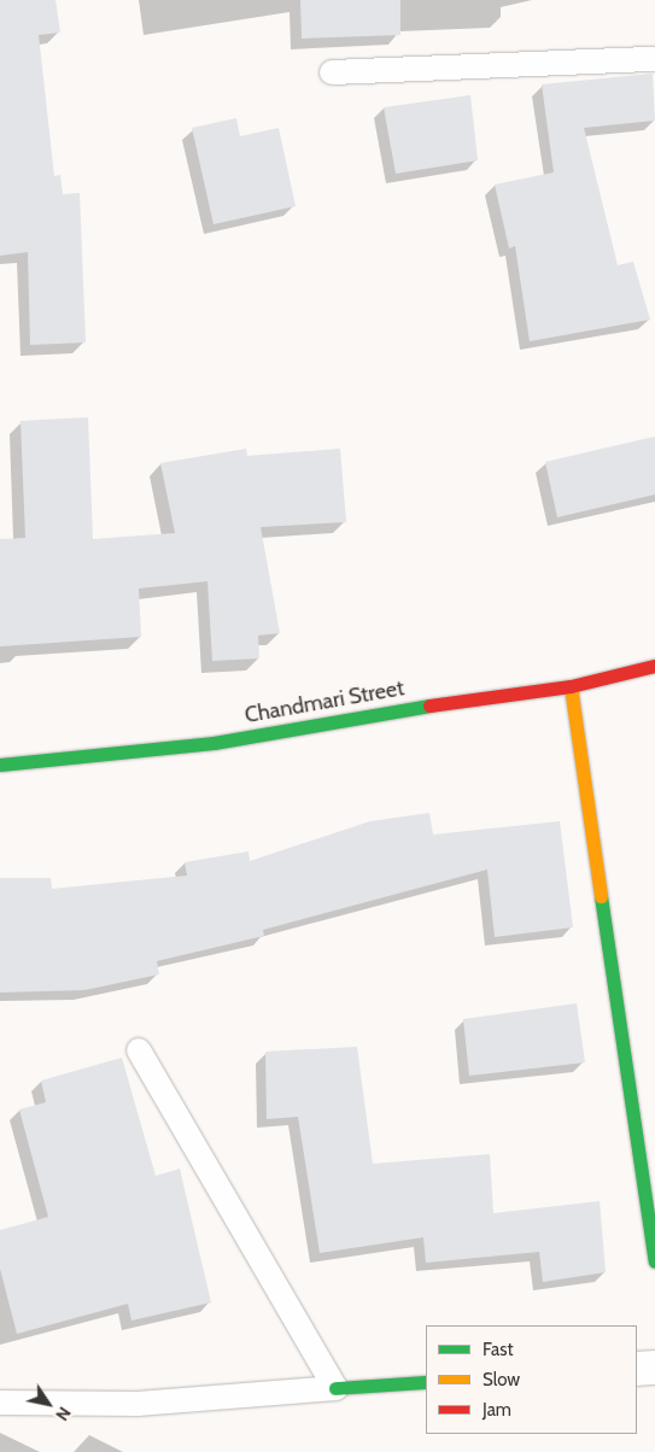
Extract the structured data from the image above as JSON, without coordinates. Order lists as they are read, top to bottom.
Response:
{
  "streets": {
    "street": ["Chandmari Street"]
  },
  "legend": ["Fast", "Slow", "Jam"],
  "north": "bottom right"
}
